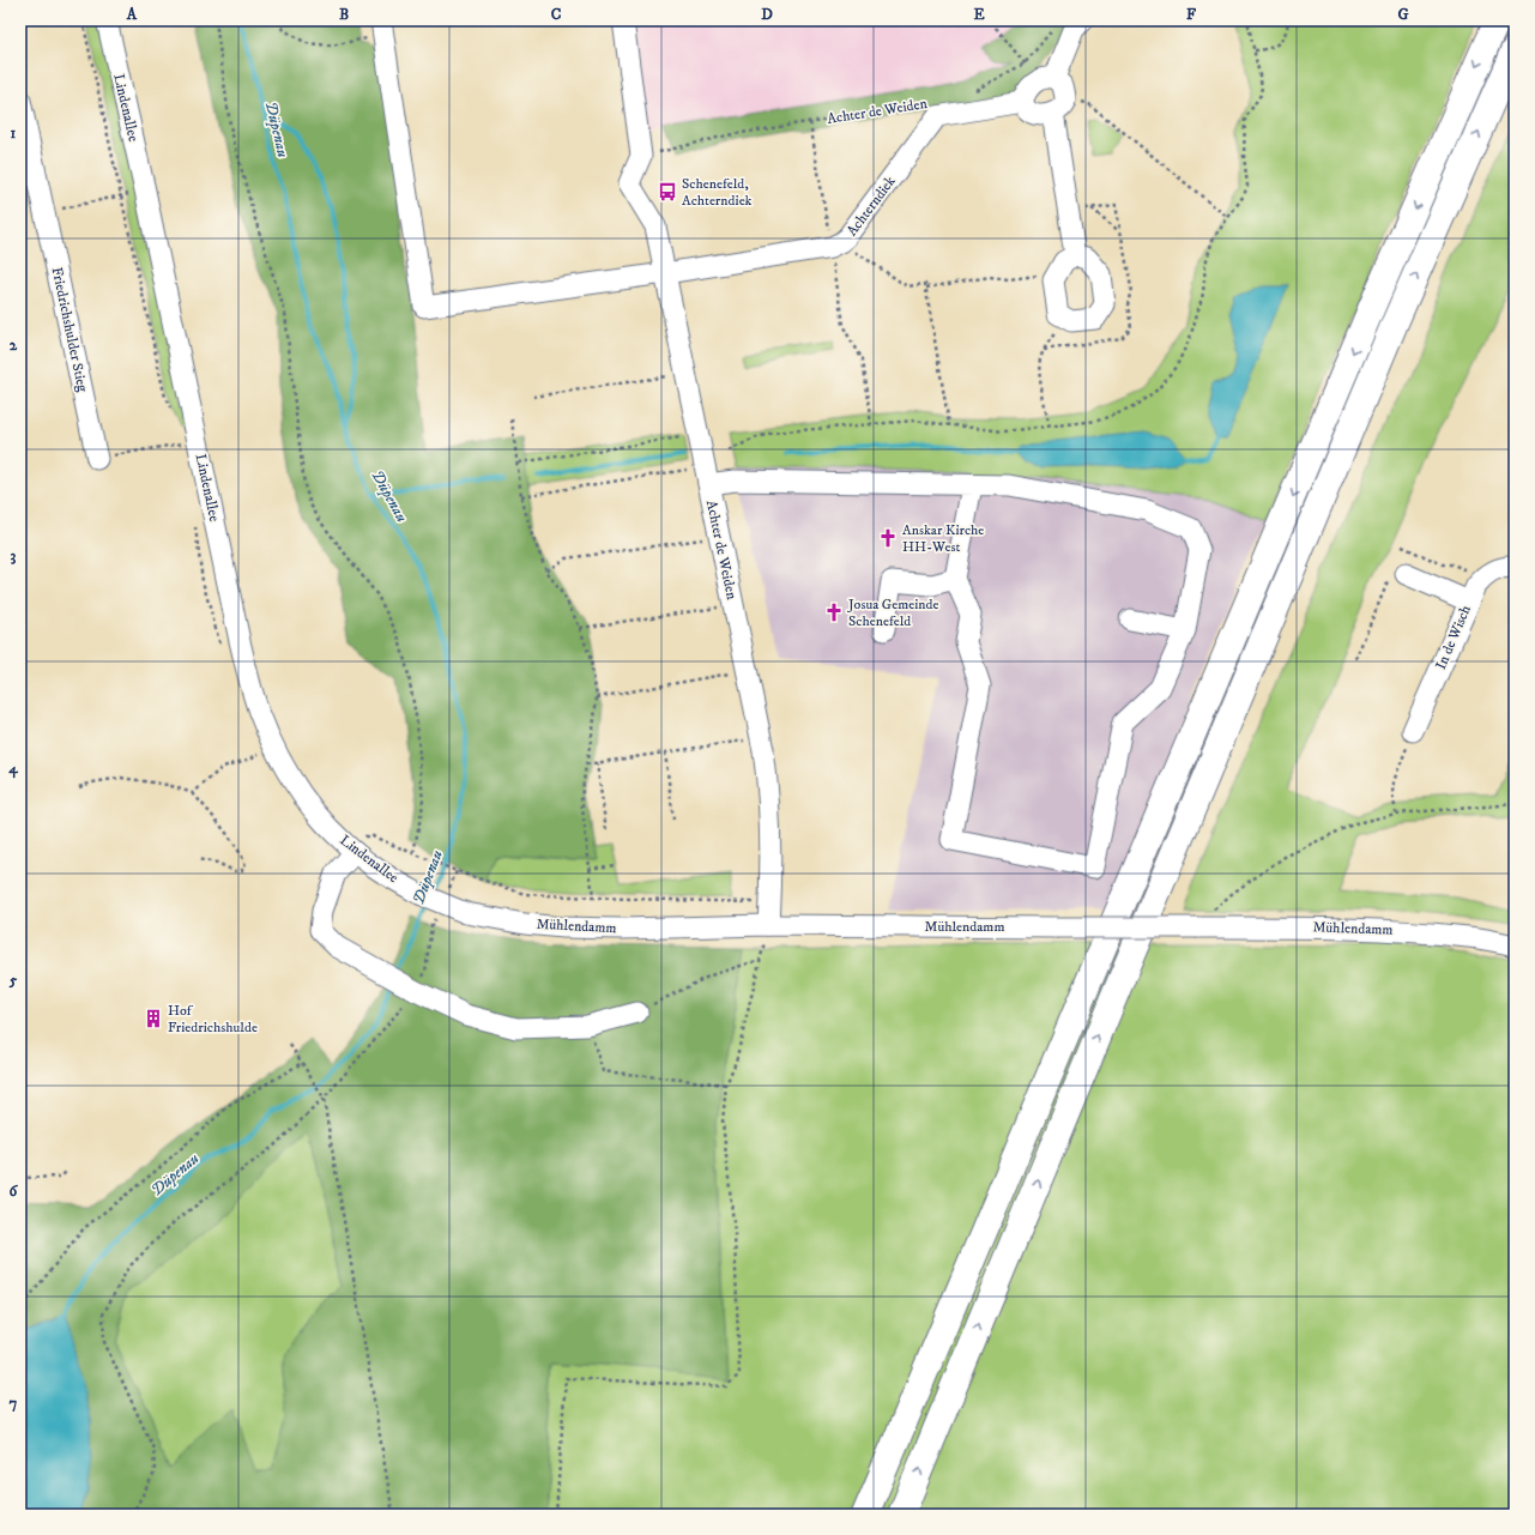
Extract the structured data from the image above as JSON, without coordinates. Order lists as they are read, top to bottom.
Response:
{
  "streets": {
    "street": [
      "Lindenallee",
      "Achter de Weiden",
      "Achterndiek",
      "Friedrichshulder Stieg",
      "In de Wisch",
      "Mühlendamm"
    ]
  },
  "crossings": [
    ["Lindenallee", "Mühlendamm"],
    ["Achter de Weiden", "Achterndiek"],
    ["Achter de Weiden", "Mühlendamm"]
  ],
  "water": ["Düpenau"],
  "places": {
    "bus stop": ["Schenefeld, Achterndiek"],
    "church": ["Anskar Kirche HH-West", "Josua Gemeinde Schenefeld"],
    "building": ["Hof Friedrichshulde"]
  },
  "grid": {
    "columns": [
      "A",
      "B",
      "C",
      "D",
      "E",
      "F",
      "G"
    ],
    "rows": [
      "1",
      "2",
      "3",
      "4",
      "5",
      "6",
      "7"
    ]
  }
}
